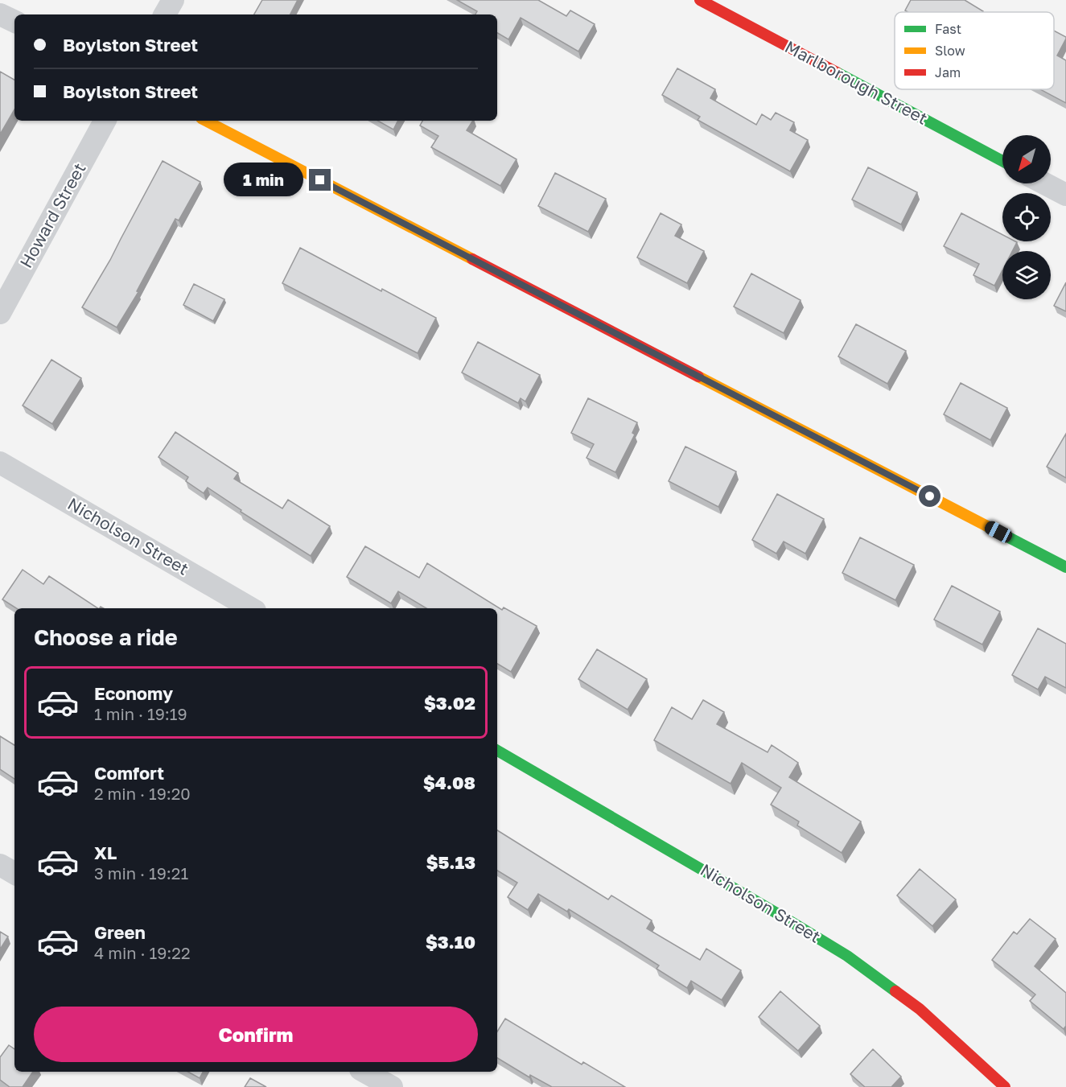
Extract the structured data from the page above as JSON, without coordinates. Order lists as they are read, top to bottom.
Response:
{
  "streets": {
    "street": ["Marlborough Street", "Howard Street", "Nicholson Street"]
  },
  "legend": ["Fast", "Slow", "Jam"],
  "north": "bottom left",
  "page": {
    "banner": ["Boylston Street", "Boylston Street"],
    "bubble": "1 min",
    "heading": "Choose a ride",
    "list": [
      {
        "name": "Economy",
        "note": "1 min · 19:19",
        "value": "$3.02"
      },
      {
        "name": "Comfort",
        "note": "2 min · 19:20",
        "value": "$4.08"
      },
      {
        "name": "XL",
        "note": "3 min · 19:21",
        "value": "$5.13"
      },
      {
        "name": "Green",
        "note": "4 min · 19:22",
        "value": "$3.10"
      }
    ],
    "buttons": "Confirm"
  }
}
